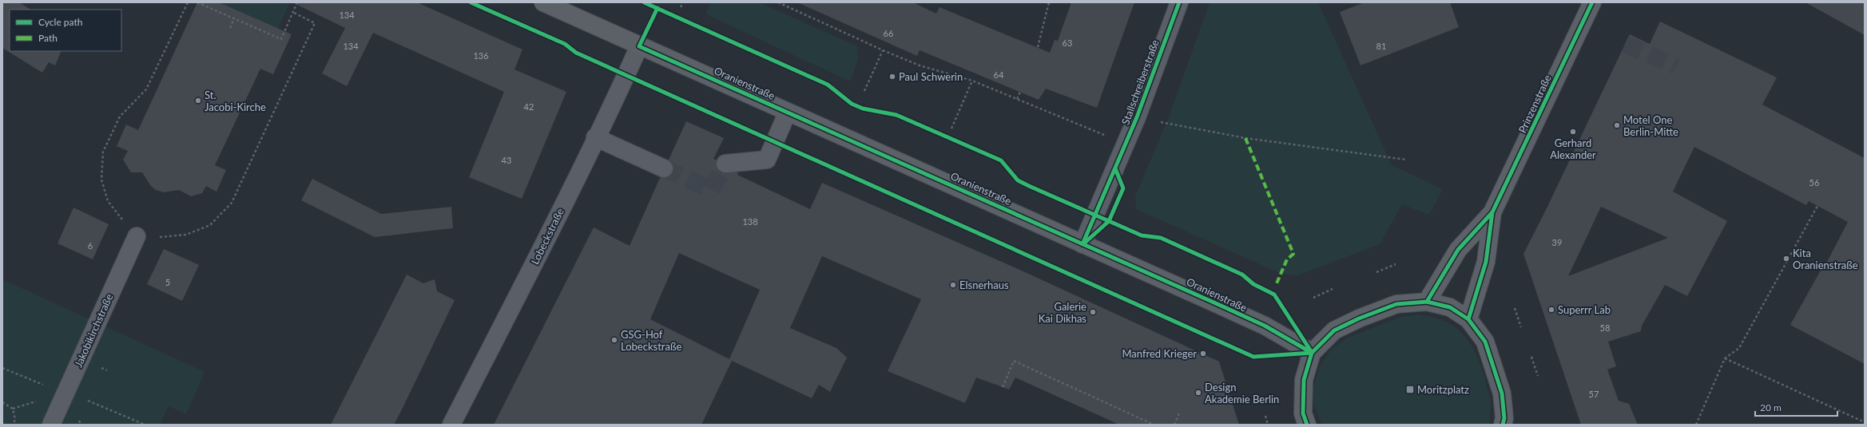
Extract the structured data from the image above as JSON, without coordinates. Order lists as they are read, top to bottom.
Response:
{
  "streets": {
    "main road": ["Oranienstraße", "Prinzenstraße"],
    "street": ["Stallschreiberstraße", "Lobeckstraße", "Jakobikirchstraße"]
  },
  "crossings": [
    ["Stallschreiberstraße", "Oranienstraße"],
    ["Oranienstraße", "Lobeckstraße"]
  ],
  "places": {
    "other": [
      "Paul Schwerin",
      "St. Jacobi-Kirche",
      "Motel One Berlin-Mitte",
      "Gerhard Alexander",
      "Kita Oranienstraße",
      "Elsnerhaus",
      "Superrr Lab",
      "Galerie Kai Dikhas",
      "GSG-Hof Lobeckstraße",
      "Manfred Krieger",
      "Design Akademie Berlin"
    ],
    "transit": ["Moritzplatz"]
  },
  "house_numbers": [
    "134",
    "66",
    "63",
    "134",
    "81",
    "136",
    "64",
    "42",
    "43",
    "56",
    "138",
    "39",
    "6",
    "5",
    "58",
    "57"
  ],
  "legend": ["Cycle path", "Path"],
  "scale_bar": "20 m"
}
